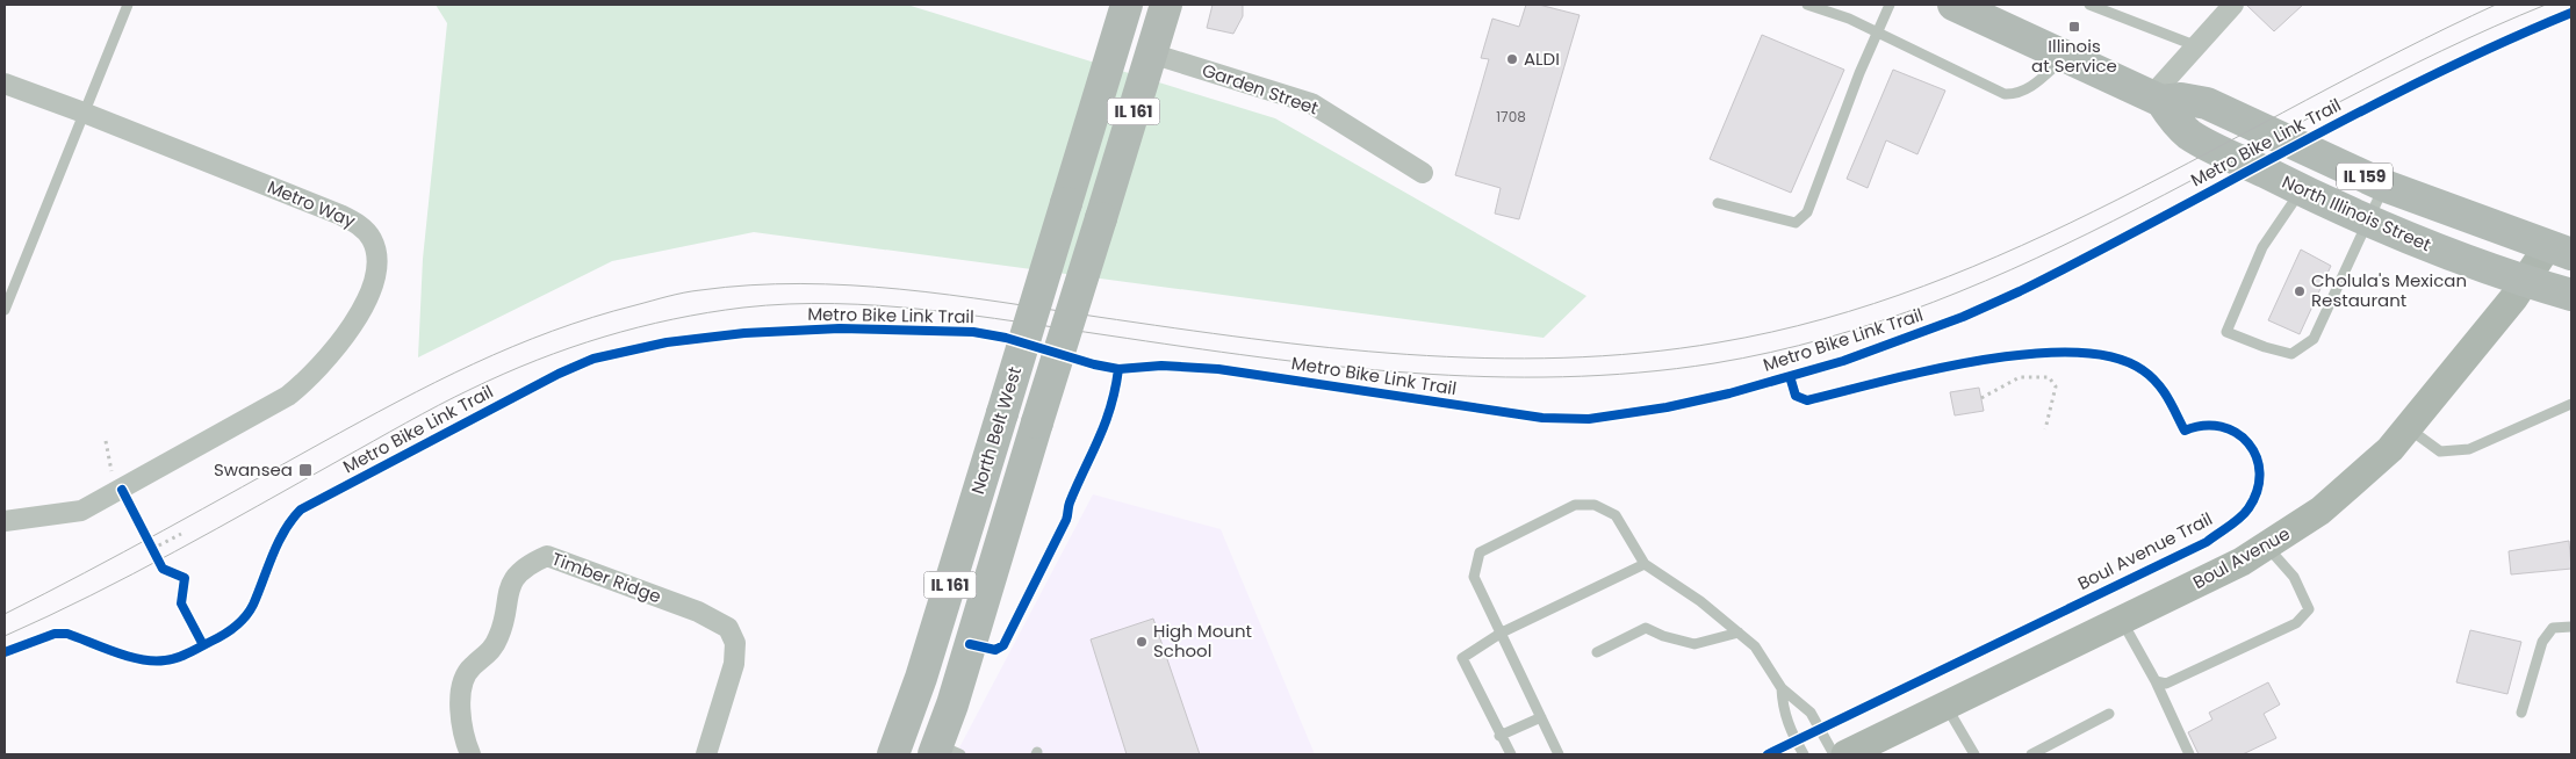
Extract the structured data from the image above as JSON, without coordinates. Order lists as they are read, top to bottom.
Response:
{
  "streets": {
    "main road": [
      "IL 161",
      "IL 159",
      "North Illinois Street",
      "North Belt West"
    ],
    "street": [
      "Garden Street",
      "Metro Way",
      "Boul Avenue",
      "Timber Ridge"
    ],
    "cycle path": ["Metro Bike Link Trail"]
  },
  "crossings": [
    ["Garden Street", "IL 161"],
    ["North Illinois Street", "Boul Avenue"]
  ],
  "places": {
    "transit": ["Illinois at Service", "Swansea"],
    "other": ["ALDI", "Cholula's Mexican Restaurant", "High Mount School"]
  },
  "house_numbers": ["1708"]
}
